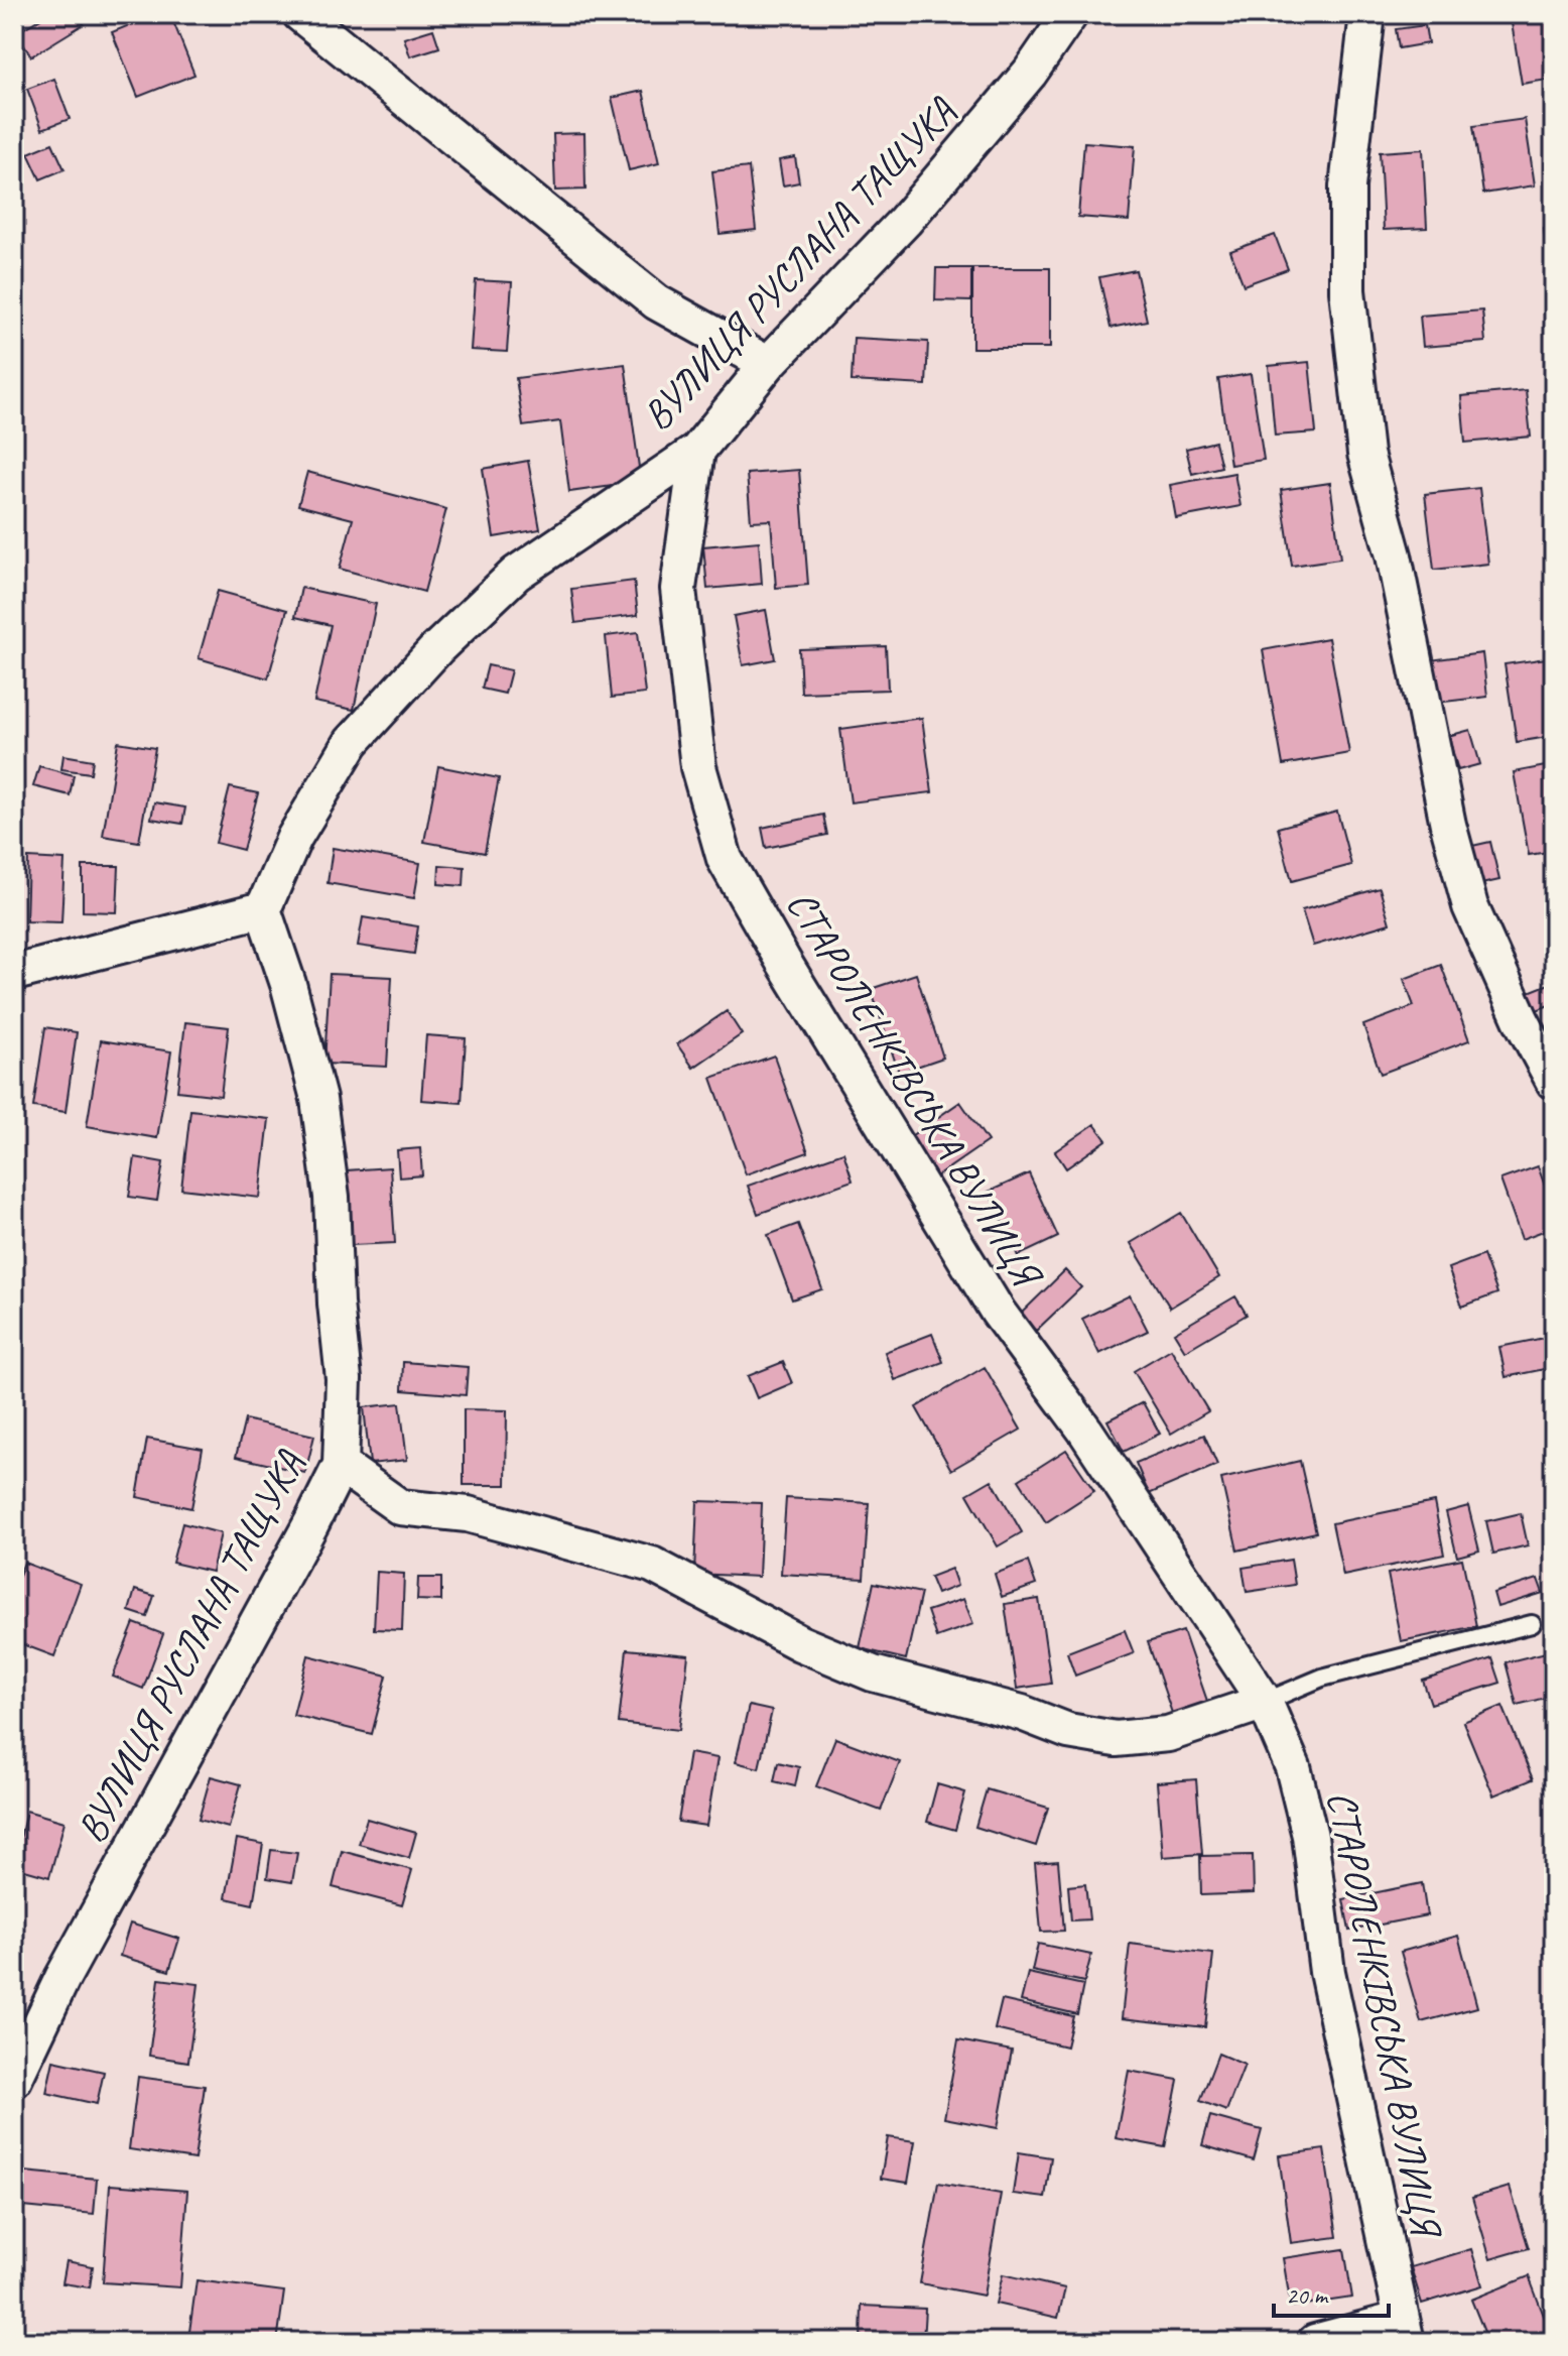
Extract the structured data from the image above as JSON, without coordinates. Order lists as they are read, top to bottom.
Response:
{
  "streets": {
    "street": ["ВУЛИЦЯ РУСЛАНА ТАЩУКА", "СТАРОЛЕНКІВСЬКА ВУЛИЦЯ"]
  },
  "crossings": [
    ["ВУЛИЦЯ РУСЛАНА ТАЩУКА", "СТАРОЛЕНКІВСЬКА ВУЛИЦЯ"]
  ],
  "scale_bar": "20 m"
}
